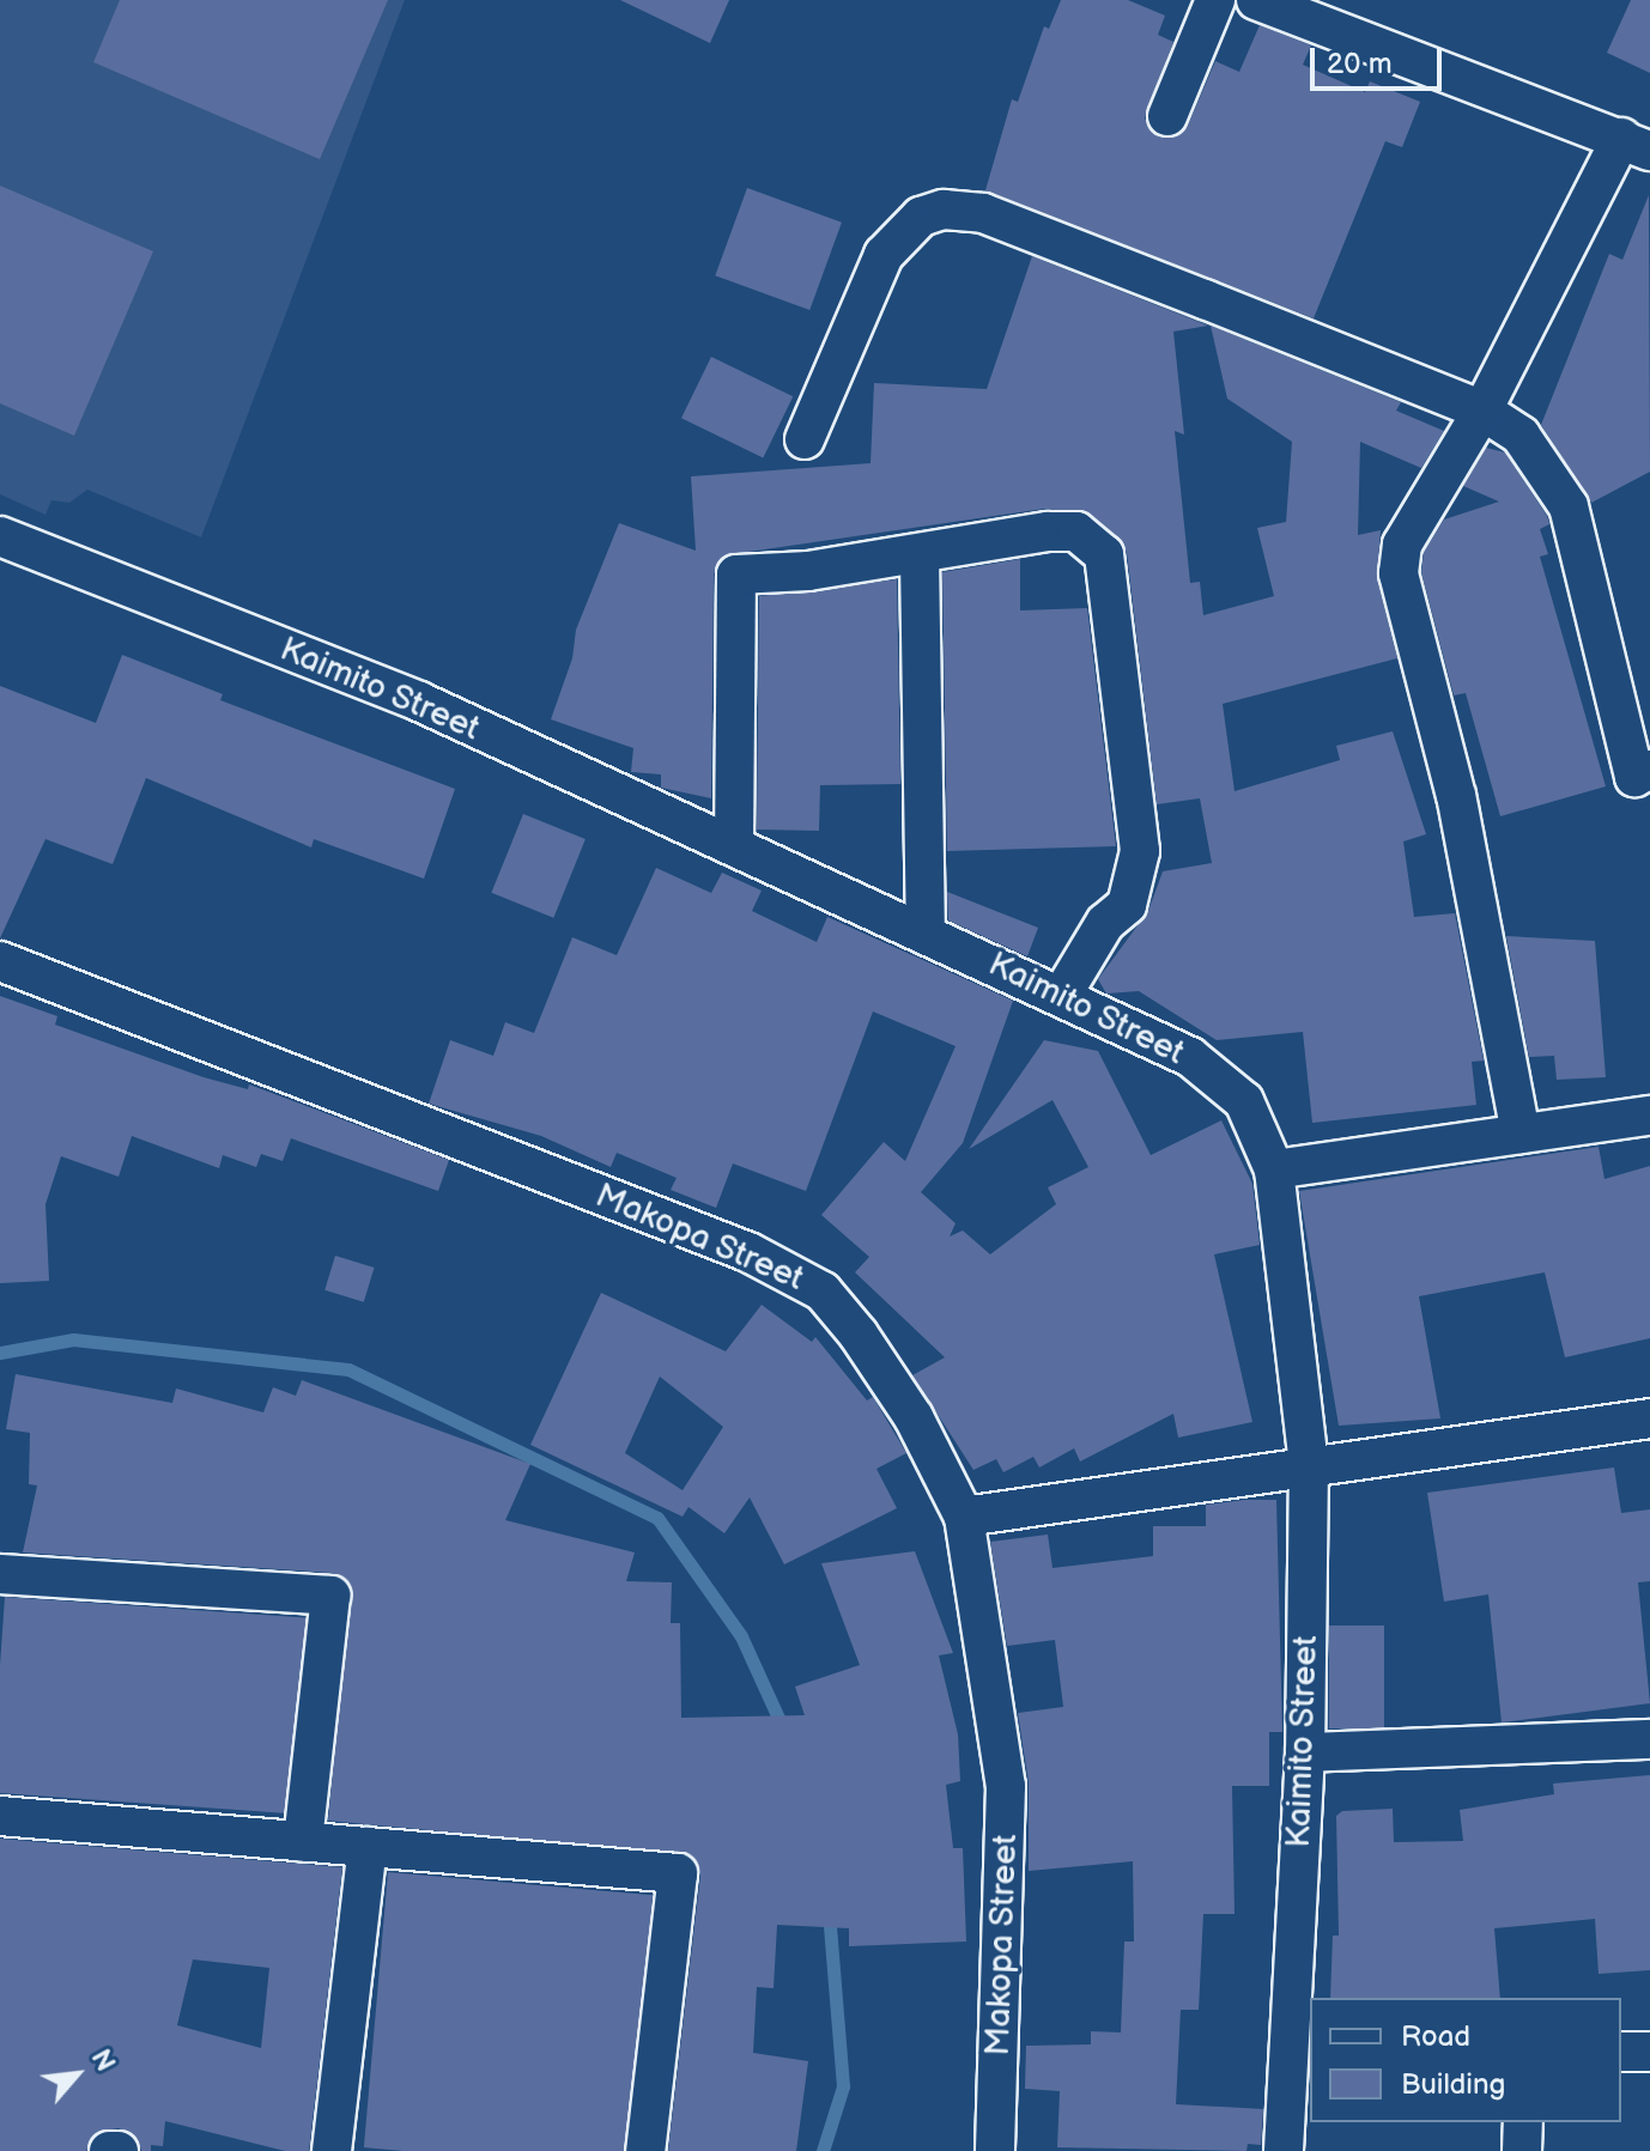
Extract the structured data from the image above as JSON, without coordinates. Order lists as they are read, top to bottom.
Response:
{
  "streets": {
    "street": ["Kaimito Street", "Makopa Street"]
  },
  "legend": ["Road", "Building"],
  "scale_bar": "20 m",
  "north": "top right"
}
